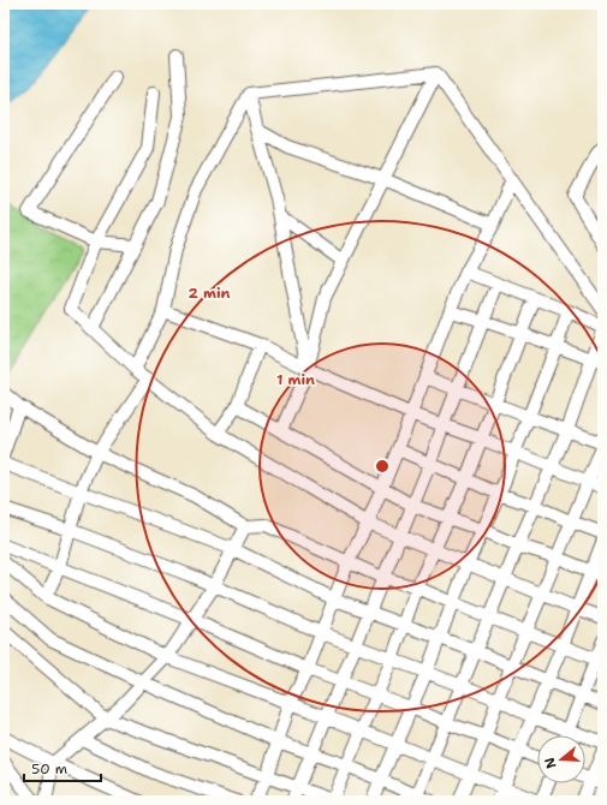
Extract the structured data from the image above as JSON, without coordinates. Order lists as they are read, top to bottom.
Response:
{
  "scale_bar": "50 m",
  "north": "left",
  "rings": ["2 min", "1 min"]
}
